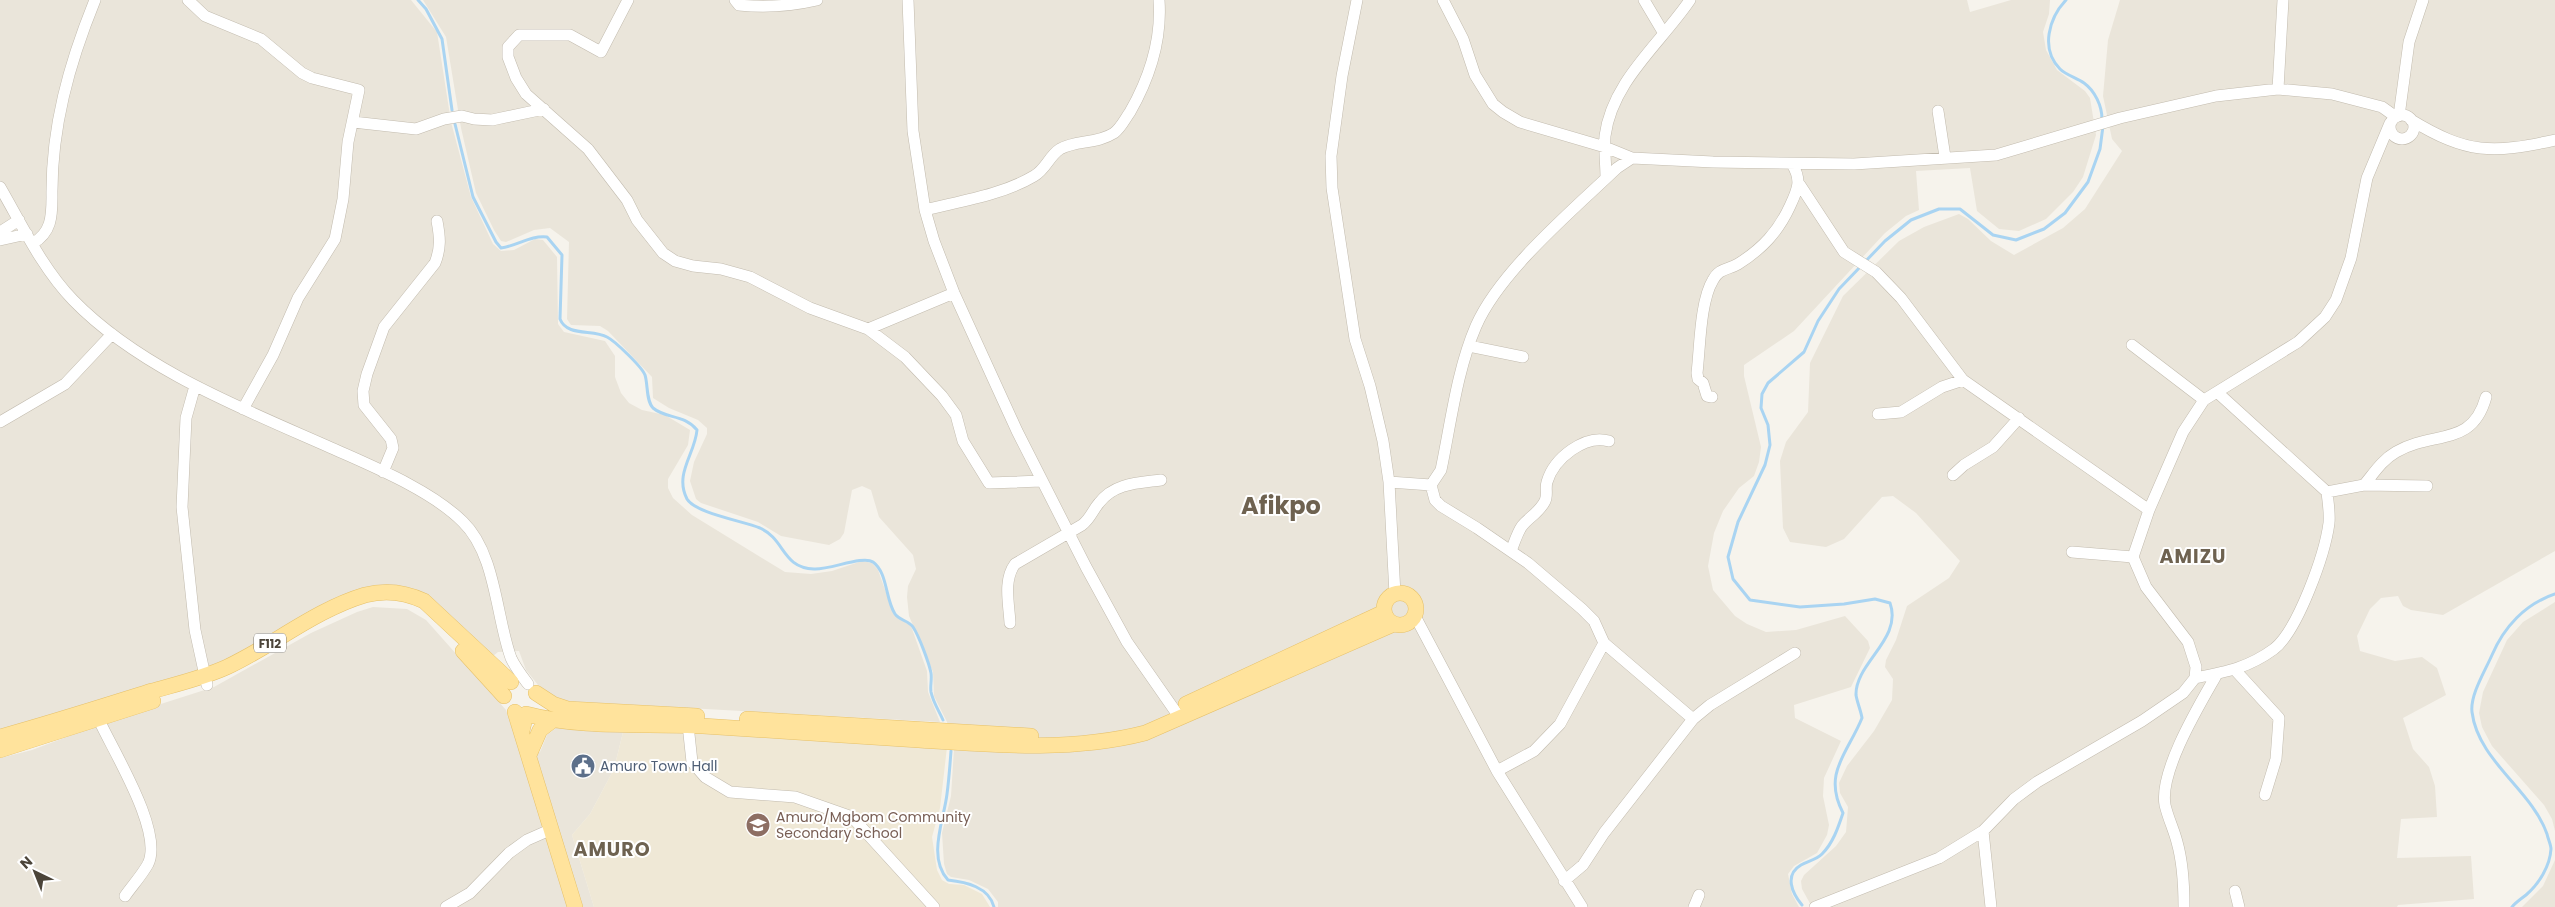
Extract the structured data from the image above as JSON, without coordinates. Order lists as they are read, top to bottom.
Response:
{
  "streets": {
    "main road": ["F112"]
  },
  "districts": ["Afikpo", "AMIZU", "AMURO"],
  "places": {
    "public building": ["Amuro Town Hall"],
    "school or university": ["Amuro/Mgbom Community Secondary School"]
  },
  "north": "top left"
}
